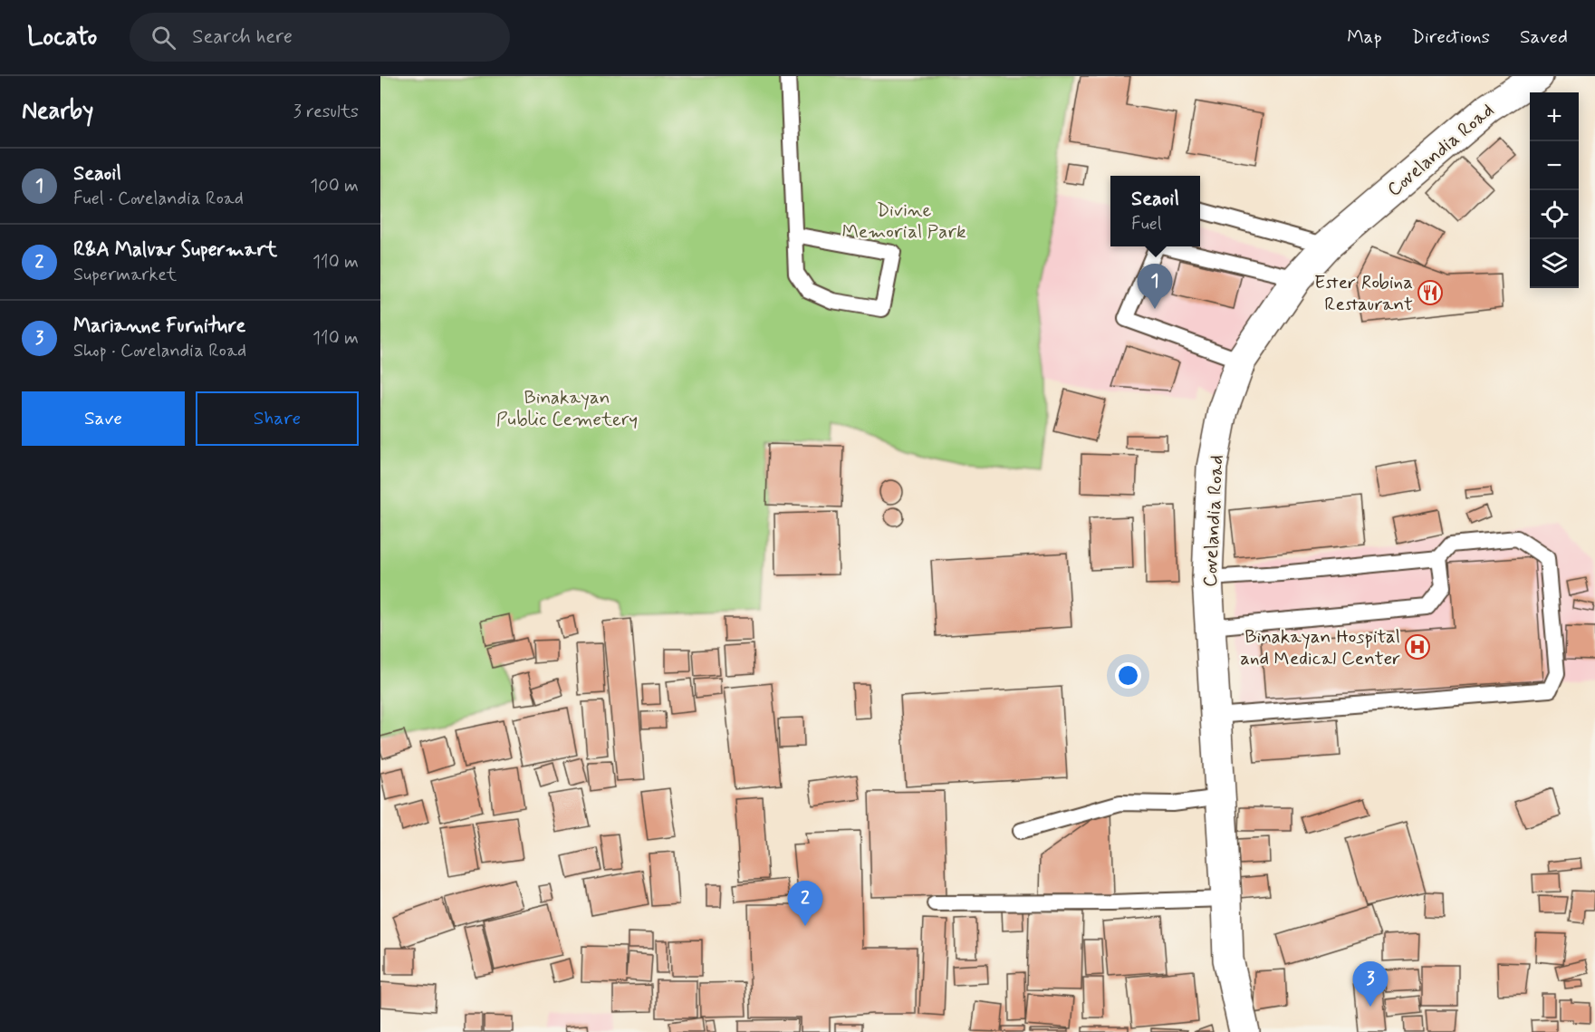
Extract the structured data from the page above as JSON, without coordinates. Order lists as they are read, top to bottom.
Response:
{
  "streets": {
    "main road": ["Covelandia Road"]
  },
  "parks": ["Divine Memorial Park", "Binakayan Public Cemetery"],
  "places": {
    "restaurant": ["Ester Robina Restaurant"],
    "hospital": ["Binakayan Hospital and Medical Center"]
  },
  "page": {
    "header": "Locato",
    "search": "Search here",
    "nav": ["Map", "Directions", "Saved"],
    "heading": ["Nearby", "3 results"],
    "map_buttons": ["+", "−"],
    "list": [
      {
        "mark": "1",
        "name": "Seaoil",
        "note": "Fuel · Covelandia Road",
        "value": "100 m"
      },
      {
        "mark": "2",
        "name": "R&A Malvar Supermart",
        "note": "Supermarket",
        "value": "110 m"
      },
      {
        "mark": "3",
        "name": "Marianne Furniture",
        "note": "Shop · Covelandia Road",
        "value": "110 m"
      }
    ],
    "popup": ["Seaoil", "Fuel"],
    "pins": ["1", "2", "3"],
    "buttons": ["Save", "Share"]
  }
}
